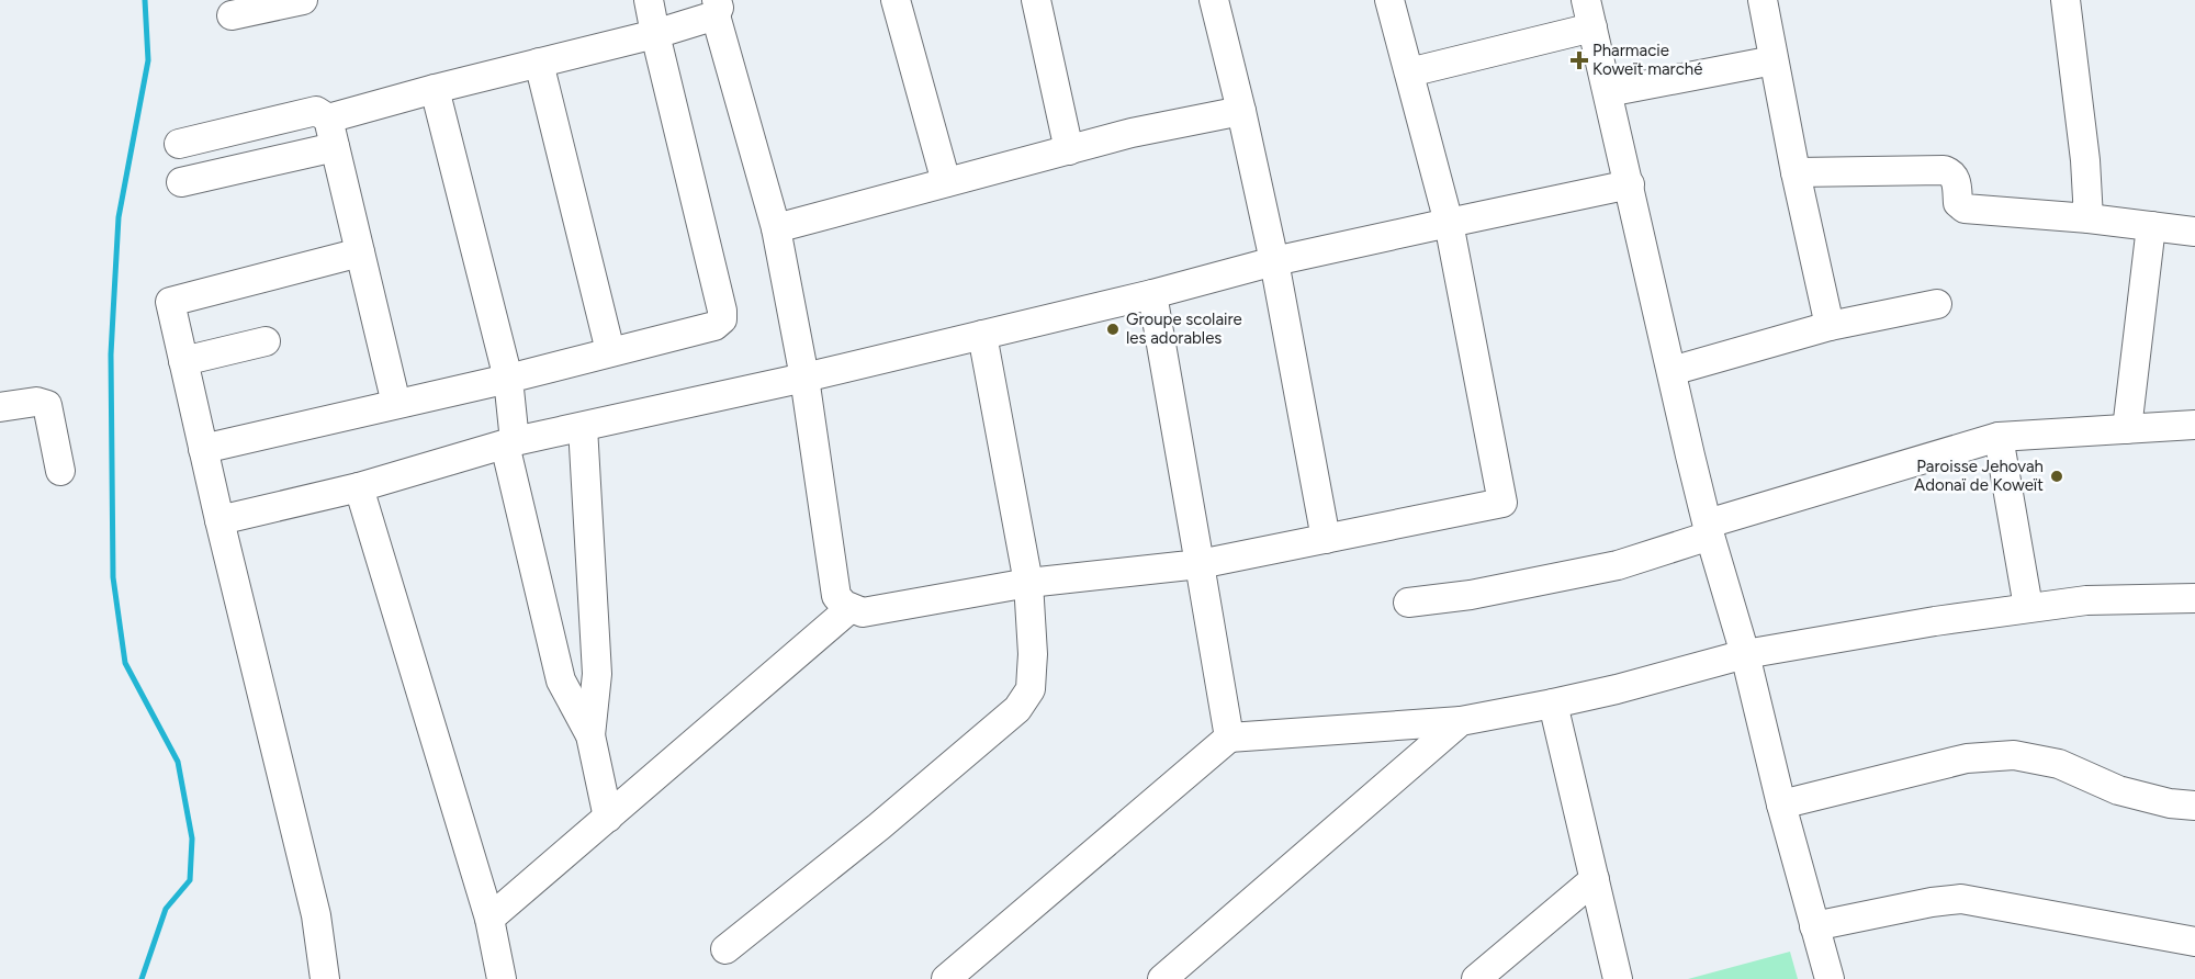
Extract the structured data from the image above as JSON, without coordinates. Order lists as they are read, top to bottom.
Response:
{
  "places": {
    "health": ["Pharmacie Koweït marché"],
    "other": ["Groupe scolaire les adorables", "Paroisse Jehovah Adonaï de Koweït"]
  }
}
